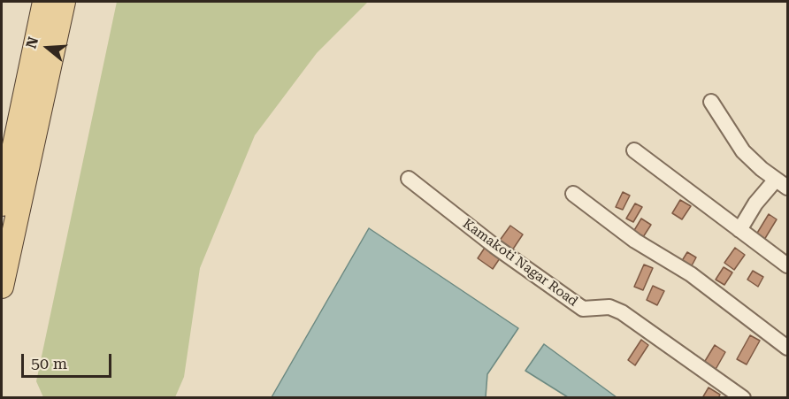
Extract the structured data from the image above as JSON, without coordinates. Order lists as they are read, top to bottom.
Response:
{
  "streets": {
    "street": ["Kamakoti Nagar Road"]
  },
  "scale_bar": "50 m",
  "north": "left"
}
